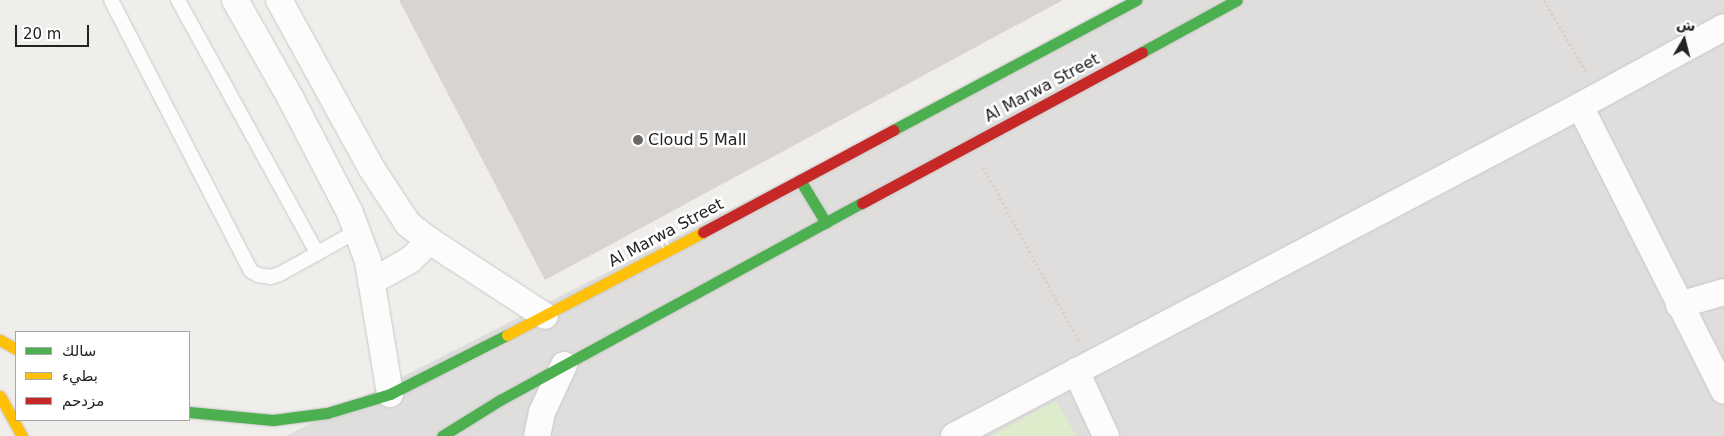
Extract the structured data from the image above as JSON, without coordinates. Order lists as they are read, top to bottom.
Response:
{
  "streets": {
    "street": ["Al Marwa Street"]
  },
  "places": ["Cloud 5 Mall"],
  "legend": ["سالك", "بطيء", "مزدحم"],
  "scale_bar": "20 m",
  "north": "top"
}
